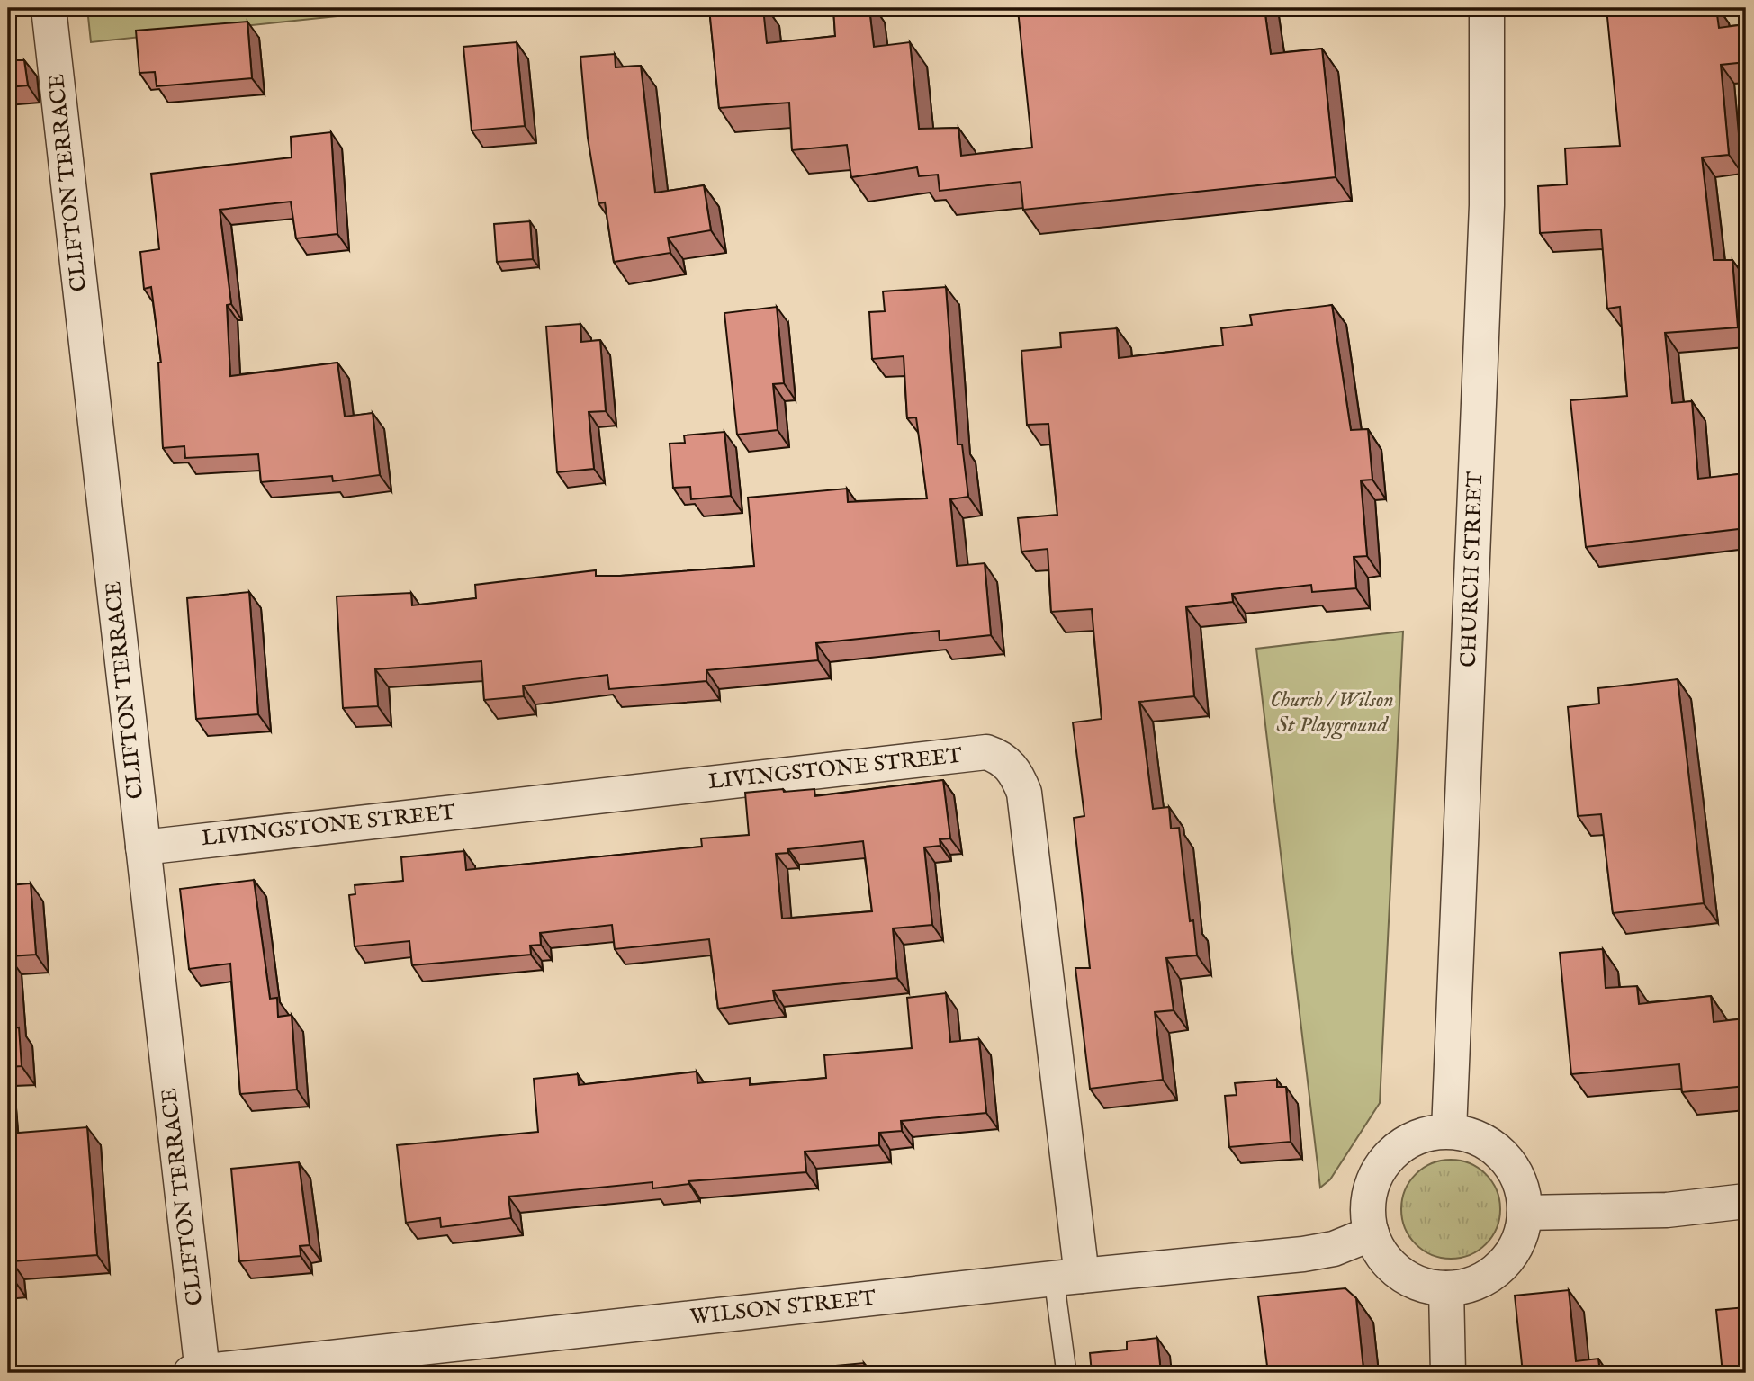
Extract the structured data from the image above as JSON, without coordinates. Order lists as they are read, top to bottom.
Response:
{
  "streets": {
    "street": [
      "CLIFTON TERRACE",
      "CHURCH STREET",
      "LIVINGSTONE STREET",
      "WILSON STREET"
    ]
  },
  "crossings": [
    ["CLIFTON TERRACE", "LIVINGSTONE STREET"],
    ["CLIFTON TERRACE", "WILSON STREET"],
    ["CHURCH STREET", "WILSON STREET"],
    ["LIVINGSTONE STREET", "WILSON STREET"]
  ],
  "parks": ["Church / Wilson St Playground"]
}
